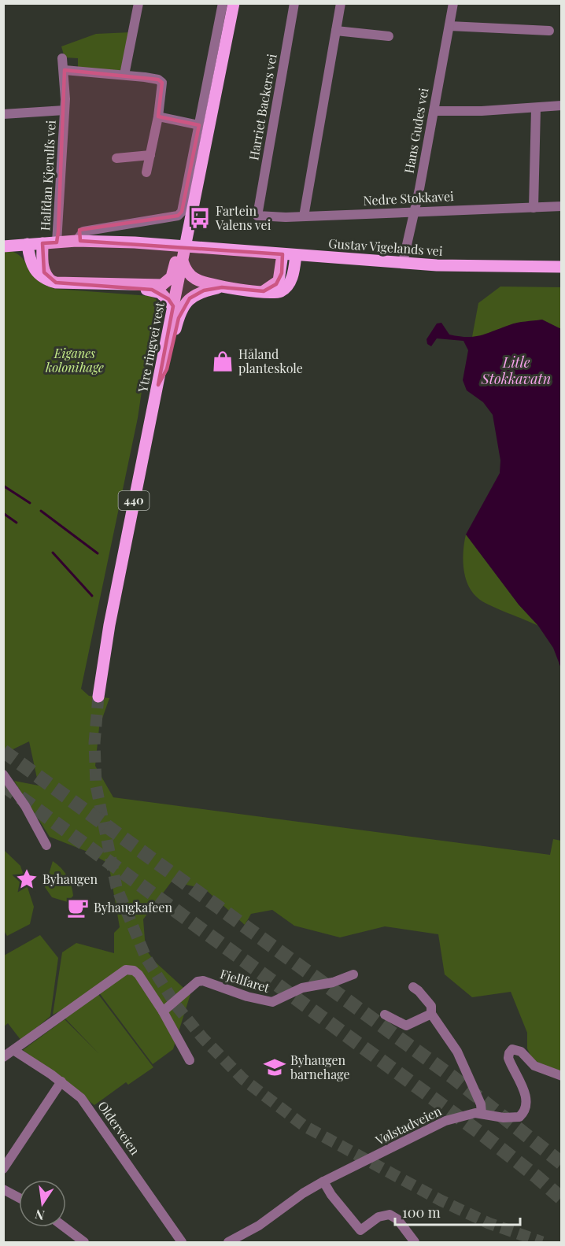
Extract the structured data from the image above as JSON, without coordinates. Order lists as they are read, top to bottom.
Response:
{
  "streets": {
    "main road": ["Gustav Vigelands vei", "Ytre ringvei vest", "440"],
    "street": [
      "Harriet Backers vei",
      "Hans Gudes vei",
      "Halfdan Kjerulfs vei",
      "Nedre Stokkavei",
      "Fjellfaret",
      "Vølstadveien",
      "Olderveien"
    ]
  },
  "crossings": [
    ["Harriet Backers vei", "Nedre Stokkavei"],
    ["Hans Gudes vei", "Nedre Stokkavei"],
    ["Hans Gudes vei", "Gustav Vigelands vei"],
    ["Gustav Vigelands vei", "440"],
    ["Ytre ringvei vest", "440"]
  ],
  "water": ["Litle Stokkavatn"],
  "parks": ["Eiganes kolonihage"],
  "places": {
    "bus stop": ["Fartein Valens vei"],
    "shop": ["Håland planteskole"],
    "place": ["Byhaugen"],
    "cafe": ["Byhaugkafeen"],
    "school or university": ["Byhaugen barnehage"]
  },
  "scale_bar": "100 m",
  "north": "bottom"
}
